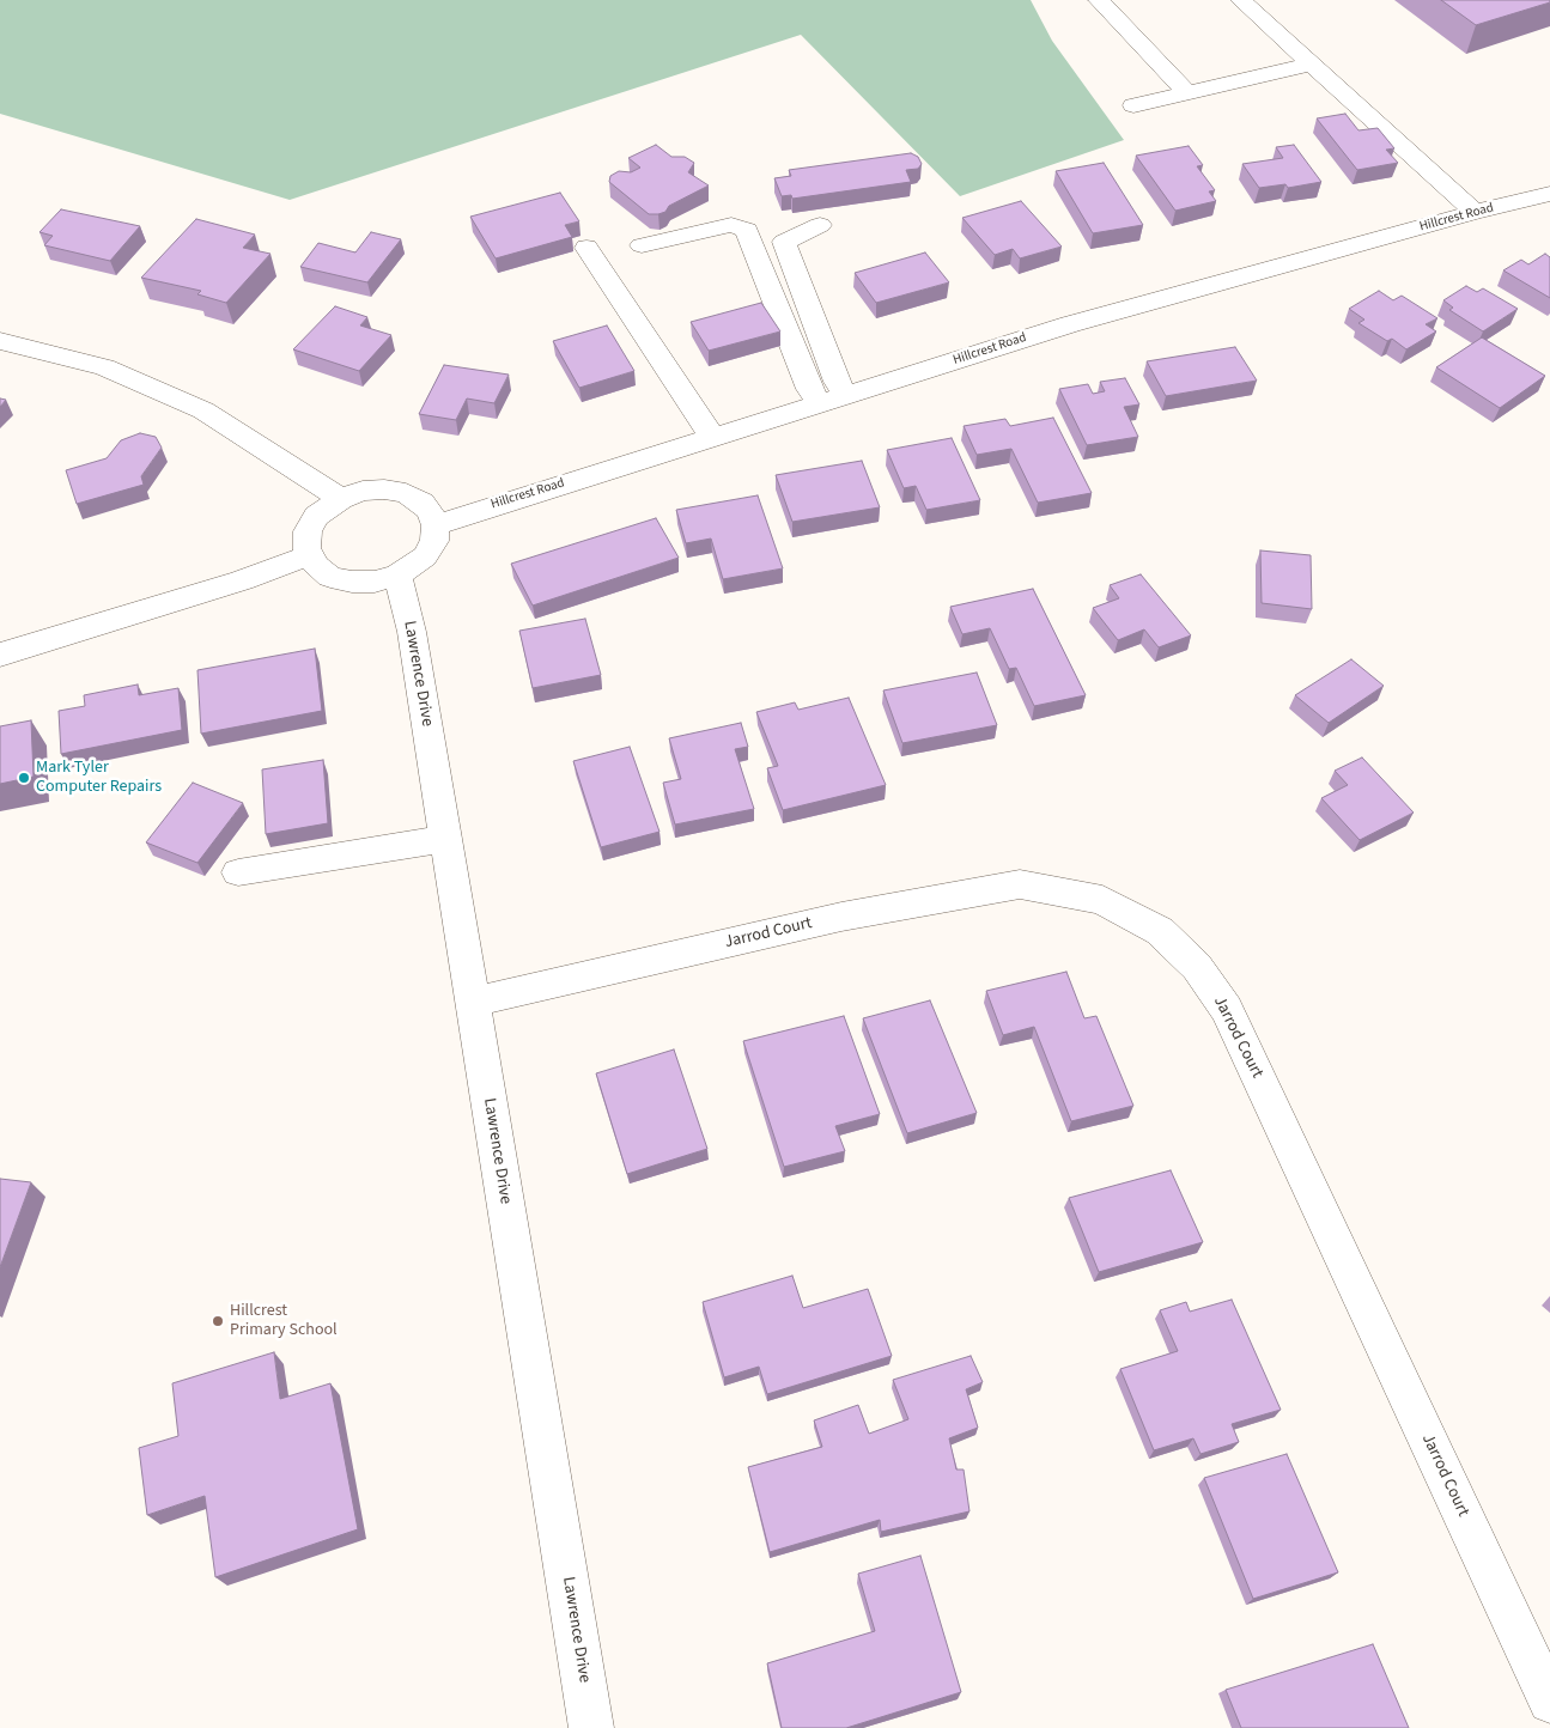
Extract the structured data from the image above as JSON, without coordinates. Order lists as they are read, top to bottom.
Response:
{
  "streets": {
    "street": ["Hillcrest Road", "Lawrence Drive", "Jarrod Court"]
  },
  "crossings": [
    ["Hillcrest Road", "Lawrence Drive"],
    ["Lawrence Drive", "Jarrod Court"]
  ],
  "places": ["Mark Tyler Computer Repairs", "Hillcrest Primary School"]
}
